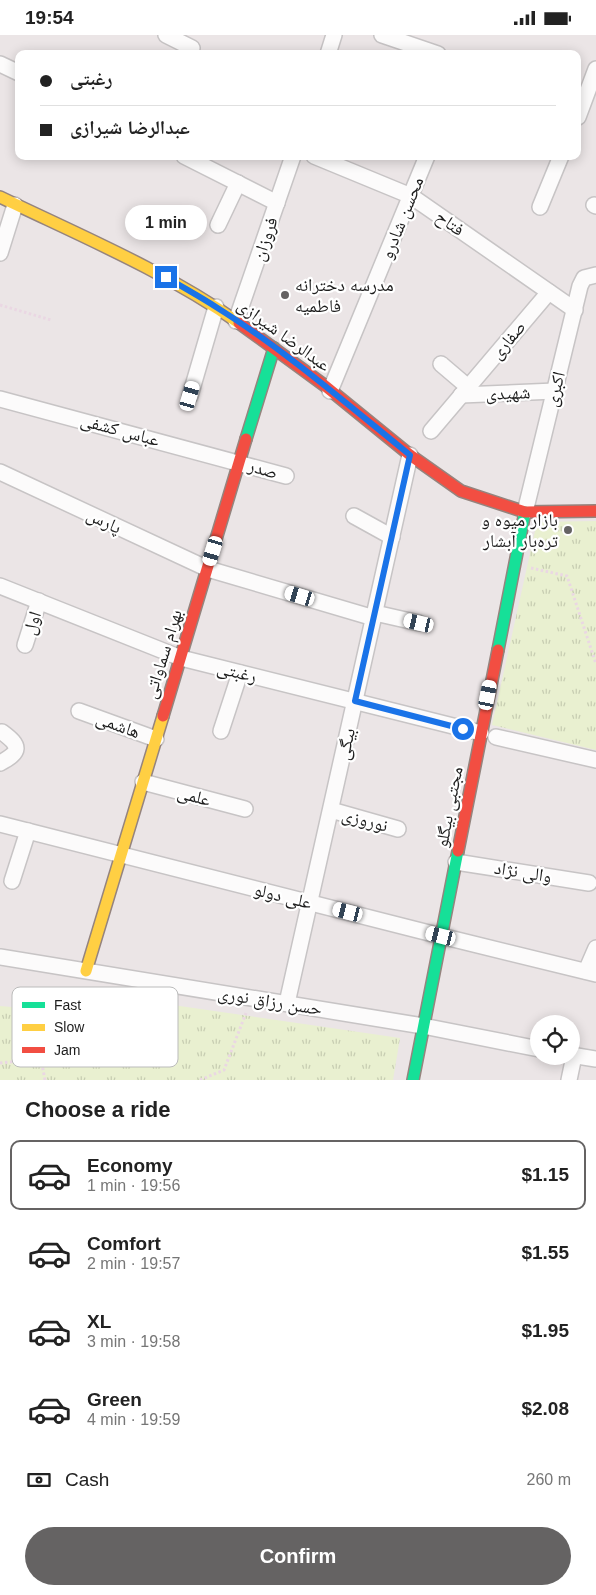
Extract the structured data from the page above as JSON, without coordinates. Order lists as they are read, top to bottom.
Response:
{
  "streets": {
    "street": [
      "محسن شادرو",
      "فتاح",
      "فروزان",
      "عبدالرضا شیرازی",
      "صفاری",
      "اکبری",
      "شهیدی",
      "عباس کشفی",
      "صدر",
      "پارس",
      "اول",
      "بهرام سماواتی",
      "رغبتی",
      "هاشمی",
      "بیگی",
      "علمی",
      "مجتبی بیگلو",
      "نوروزی",
      "والی نژاد",
      "علی دولو",
      "حسن رزاق نوری"
    ]
  },
  "crossings": [
    ["محسن شادرو", "فتاح"],
    ["محسن شادرو", "عبدالرضا شیرازی"],
    ["فتاح", "صفاری"],
    ["فتاح", "اکبری"],
    ["فروزان", "عبدالرضا شیرازی"],
    ["عبدالرضا شیرازی", "اکبری"],
    ["عبدالرضا شیرازی", "بهرام سماواتی"],
    ["عبدالرضا شیرازی", "بیگی"],
    ["عبدالرضا شیرازی", "مجتبی بیگلو"],
    ["صفاری", "شهیدی"],
    ["اکبری", "شهیدی"],
    ["اکبری", "مجتبی بیگلو"],
    ["عباس کشفی", "صدر"],
    ["عباس کشفی", "بهرام سماواتی"],
    ["صدر", "بهرام سماواتی"],
    ["پارس", "بهرام سماواتی"],
    ["پارس", "بیگی"],
    ["اول", "رغبتی"],
    ["بهرام سماواتی", "رغبتی"],
    ["بهرام سماواتی", "هاشمی"],
    ["بهرام سماواتی", "علمی"],
    ["بهرام سماواتی", "علی دولو"],
    ["بهرام سماواتی", "حسن رزاق نوری"],
    ["رغبتی", "بیگی"],
    ["رغبتی", "مجتبی بیگلو"],
    ["بیگی", "نوروزی"],
    ["بیگی", "علی دولو"],
    ["بیگی", "حسن رزاق نوری"],
    ["مجتبی بیگلو", "والی نژاد"],
    ["مجتبی بیگلو", "علی دولو"],
    ["مجتبی بیگلو", "حسن رزاق نوری"]
  ],
  "places": ["مدرسه دخترانه فاطمیه", "بازار میوه و تره‌بار آبشار"],
  "legend": ["Fast", "Slow", "Jam"],
  "page": {
    "status": "19:54",
    "banner": ["رغبتی", "عبدالرضا شیرازی"],
    "bubble": "1 min",
    "heading": "Choose a ride",
    "list": [
      {
        "name": "Economy",
        "note": "1 min · 19:56",
        "value": "$1.15"
      },
      {
        "name": "Comfort",
        "note": "2 min · 19:57",
        "value": "$1.55"
      },
      {
        "name": "XL",
        "note": "3 min · 19:58",
        "value": "$1.95"
      },
      {
        "name": "Green",
        "note": "4 min · 19:59",
        "value": "$2.08"
      }
    ],
    "pay": ["Cash", "260 m"],
    "buttons": "Confirm"
  }
}
